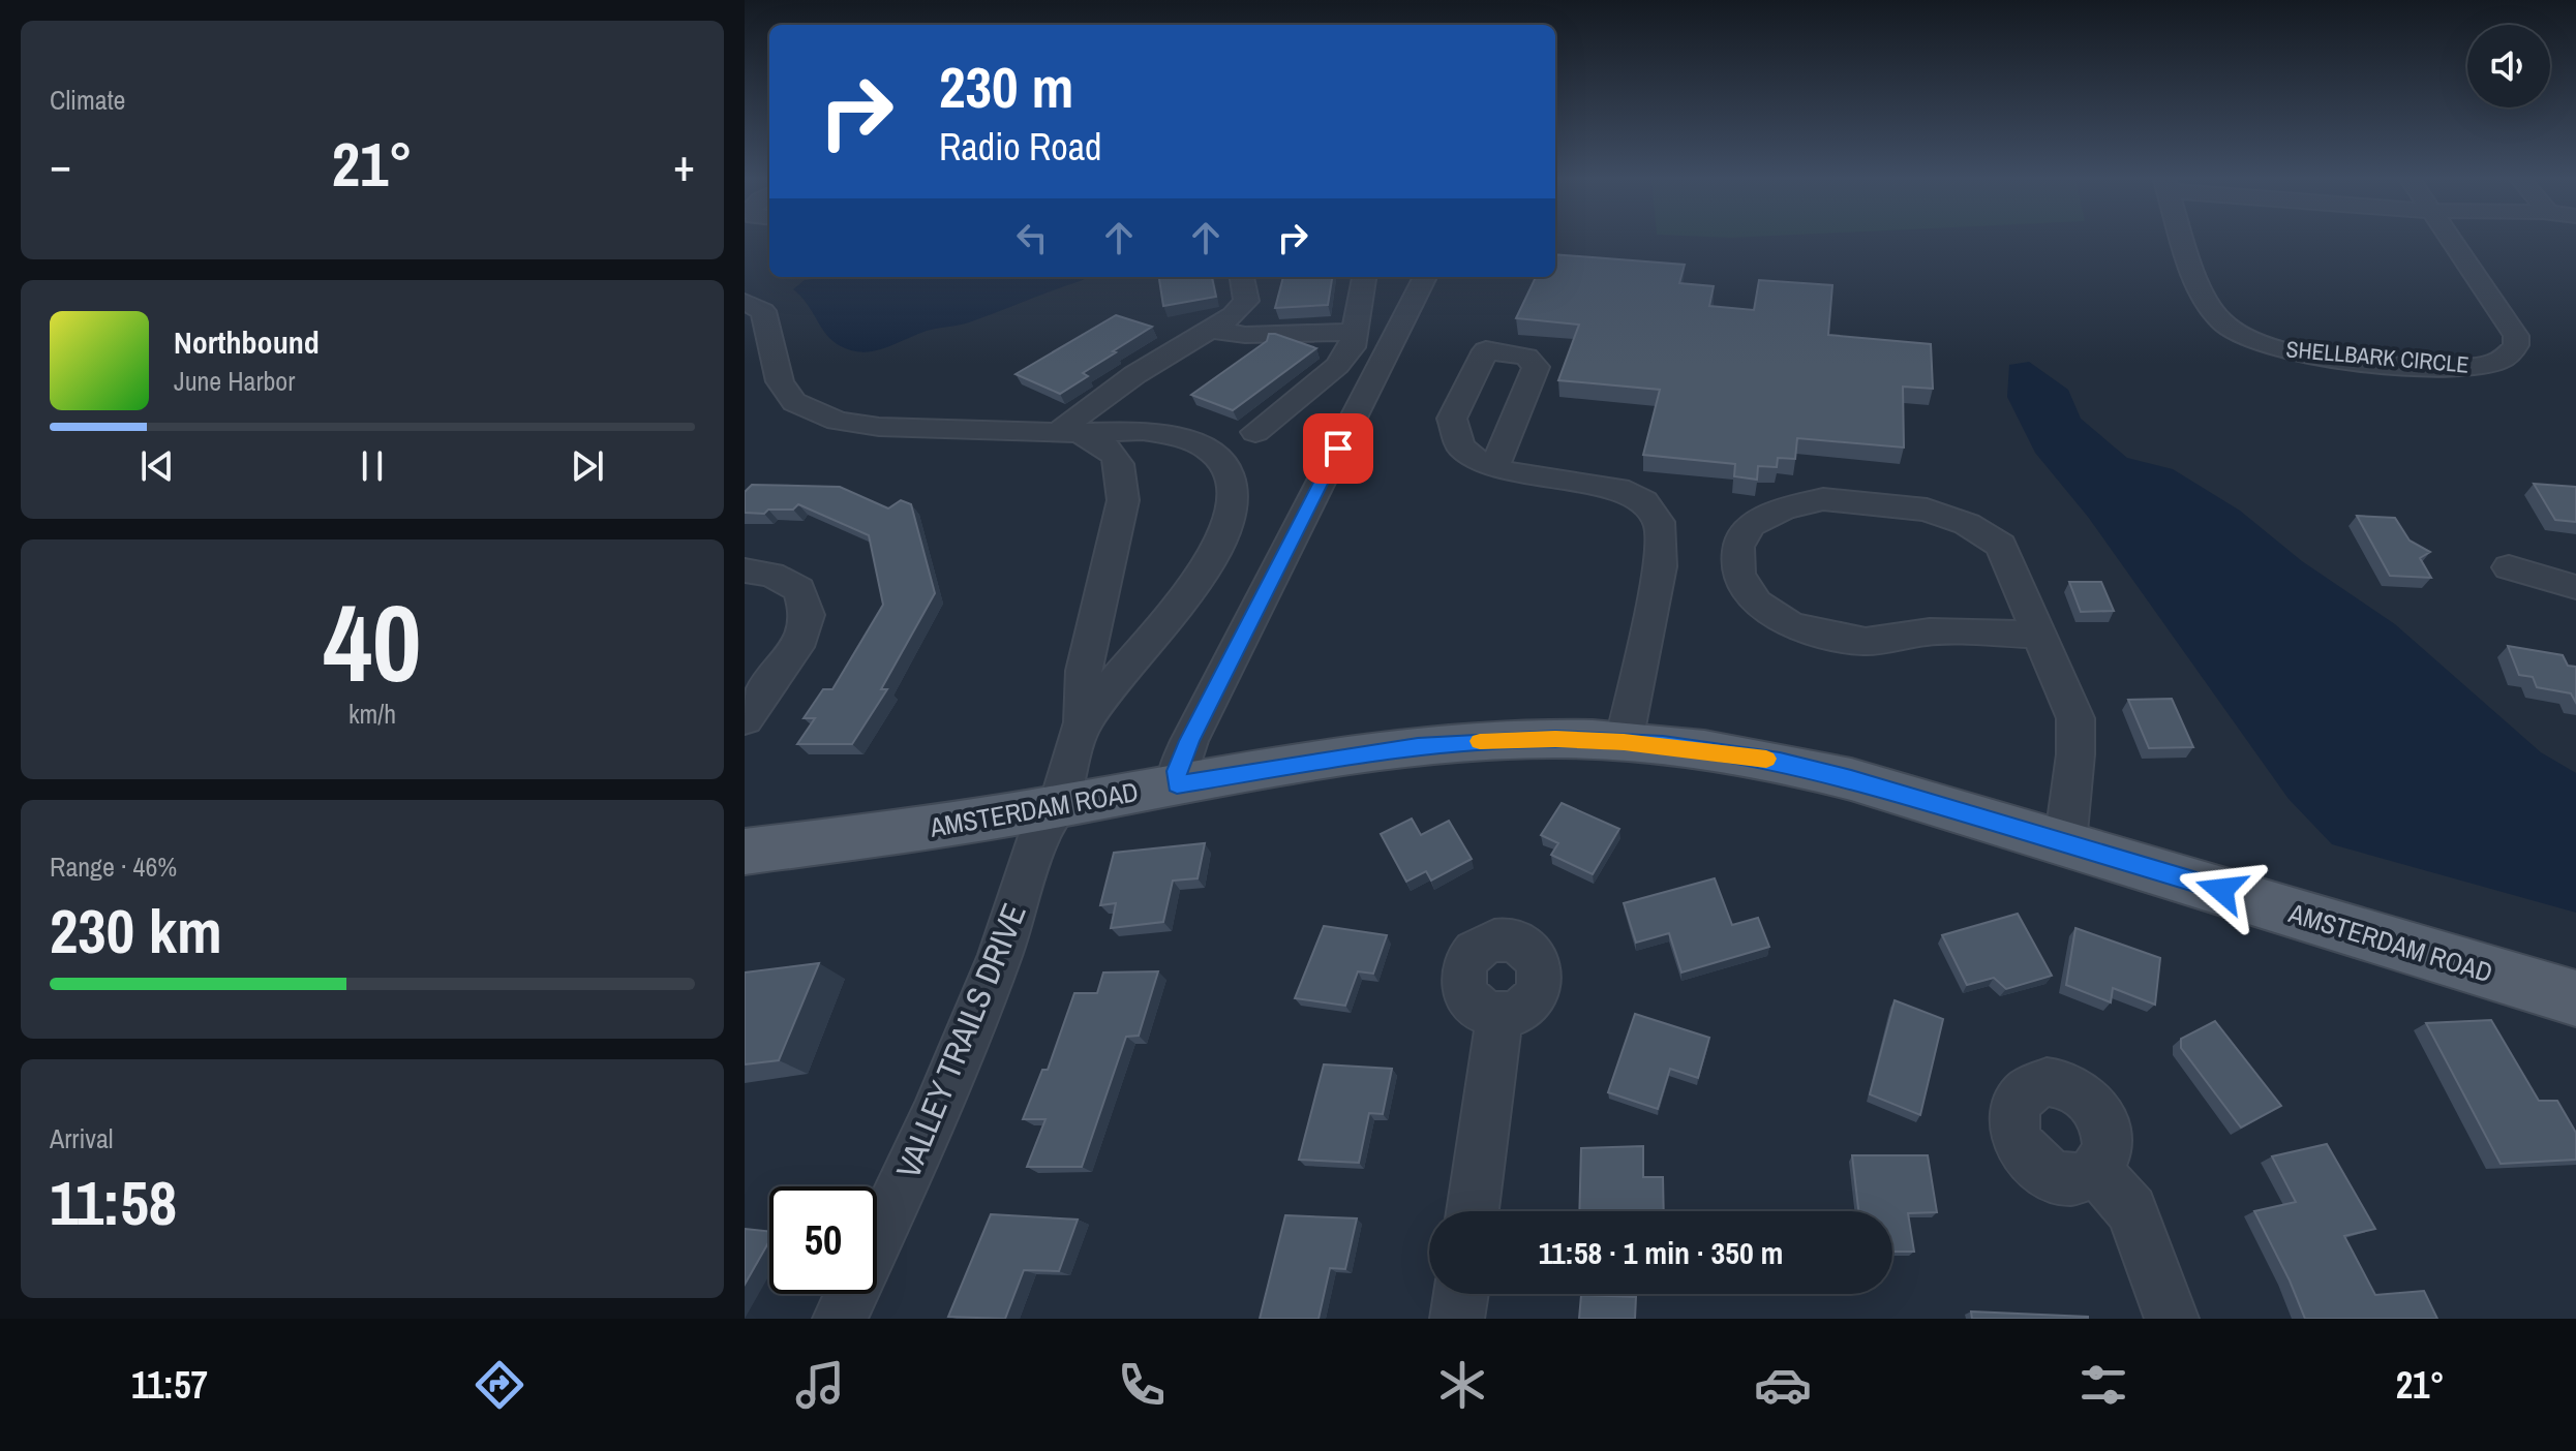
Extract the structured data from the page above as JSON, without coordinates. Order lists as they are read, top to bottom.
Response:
{
  "streets": {
    "main road": ["AMSTERDAM ROAD"],
    "street": ["SHELLBARK CIRCLE", "VALLEY TRAILS DRIVE"]
  },
  "crossings": [
    ["AMSTERDAM ROAD", "VALLEY TRAILS DRIVE"]
  ],
  "page": {
    "tile": [
      "Climate",
      ["40", "km/h"],
      ["Range · 46%", "230 km"],
      ["Arrival", "11:58"]
    ],
    "turn": ["230 m", "Radio Road"],
    "heat": ["−", "21°", "+"],
    "song": ["Northbound", "June Harbor"],
    "limit": "50",
    "trip": "11:58 · 1 min · 350 m",
    "tabs": ["11:57", "21°"]
  }
}
